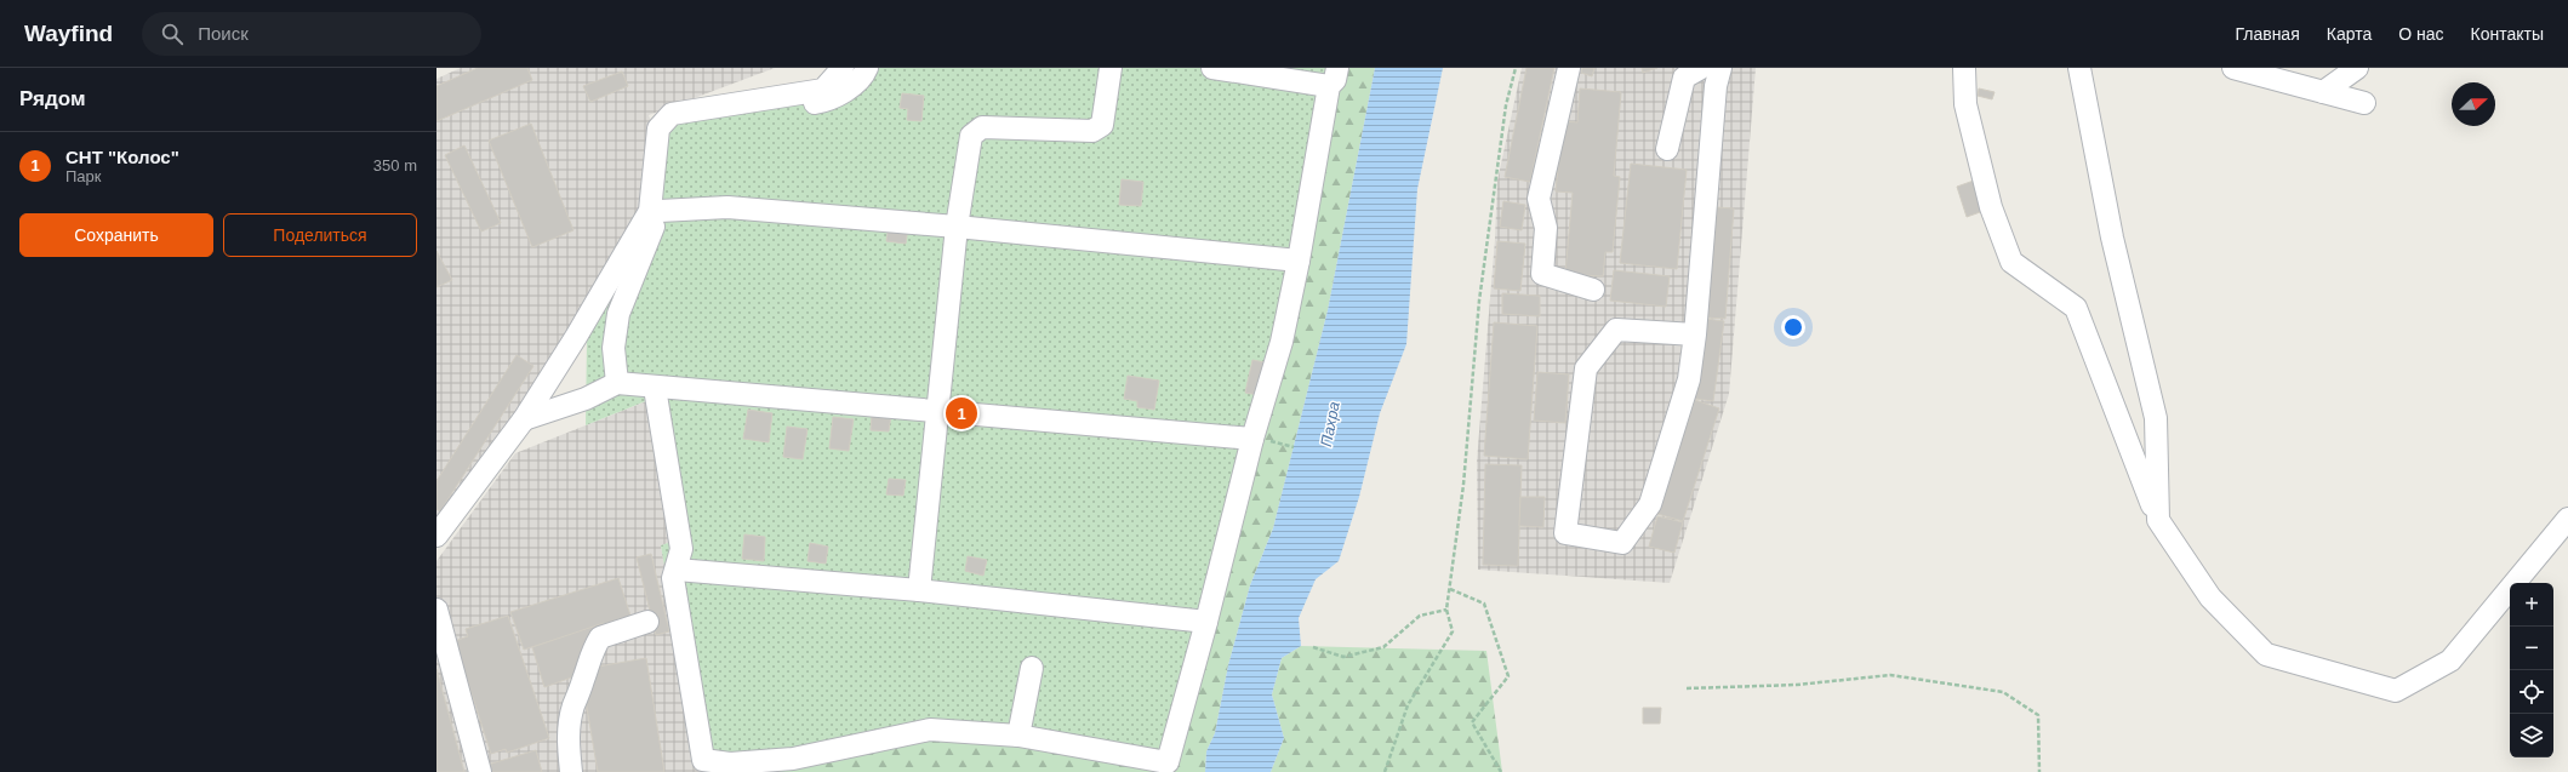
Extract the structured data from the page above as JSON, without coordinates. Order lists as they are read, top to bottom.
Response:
{
  "water": ["Пахра"],
  "north": "right",
  "page": {
    "header": "Wayfind",
    "search": "Поиск",
    "nav": [
      "Главная",
      "Карта",
      "О нас",
      "Контакты"
    ],
    "heading": "Рядом",
    "list": [
      {
        "mark": "1",
        "name": "СНТ \"Колос\"",
        "note": "Парк",
        "value": "350 m"
      }
    ],
    "buttons": ["Сохранить", "Поделиться"],
    "pins": "1",
    "map_buttons": ["+", "−"]
  }
}
